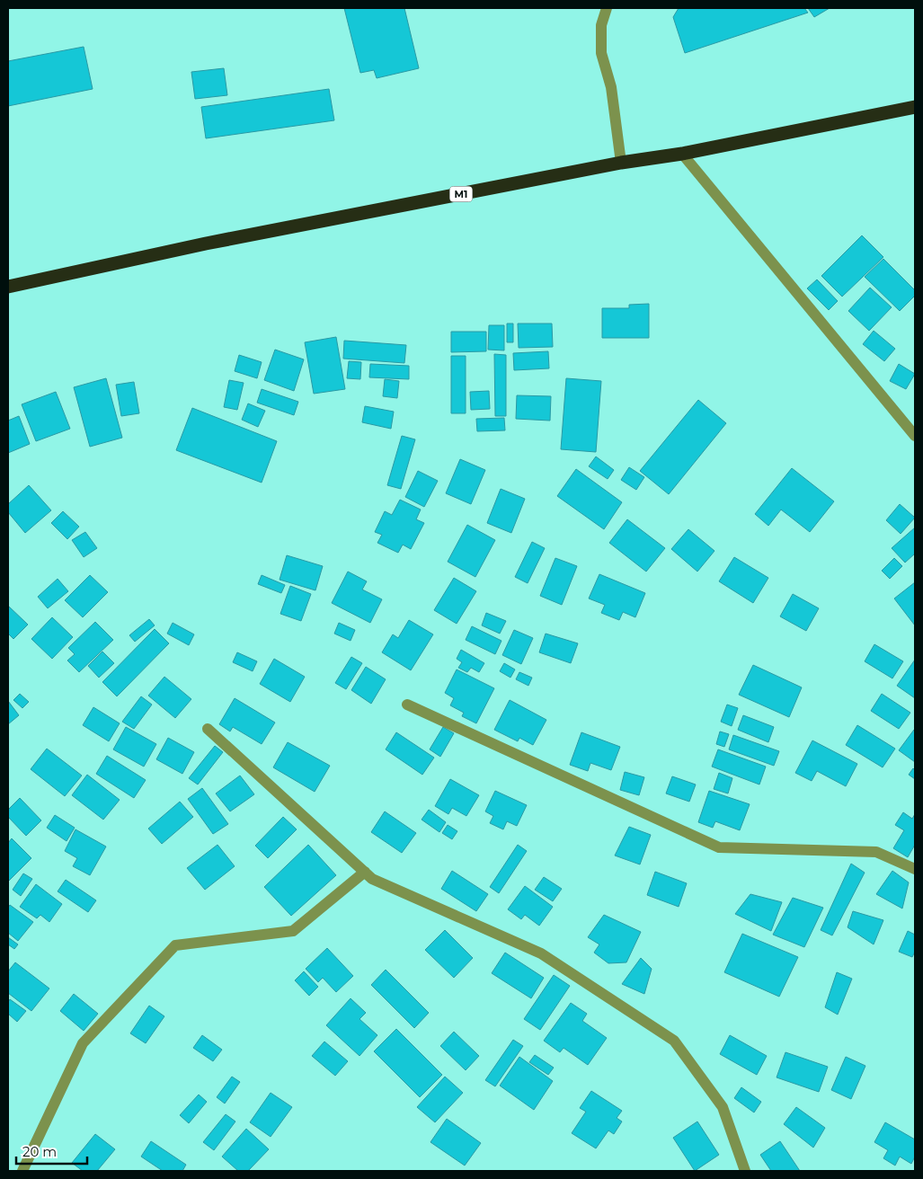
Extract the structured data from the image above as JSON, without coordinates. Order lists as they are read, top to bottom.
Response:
{
  "streets": {
    "highway": ["M1"]
  },
  "scale_bar": "20 m"
}
